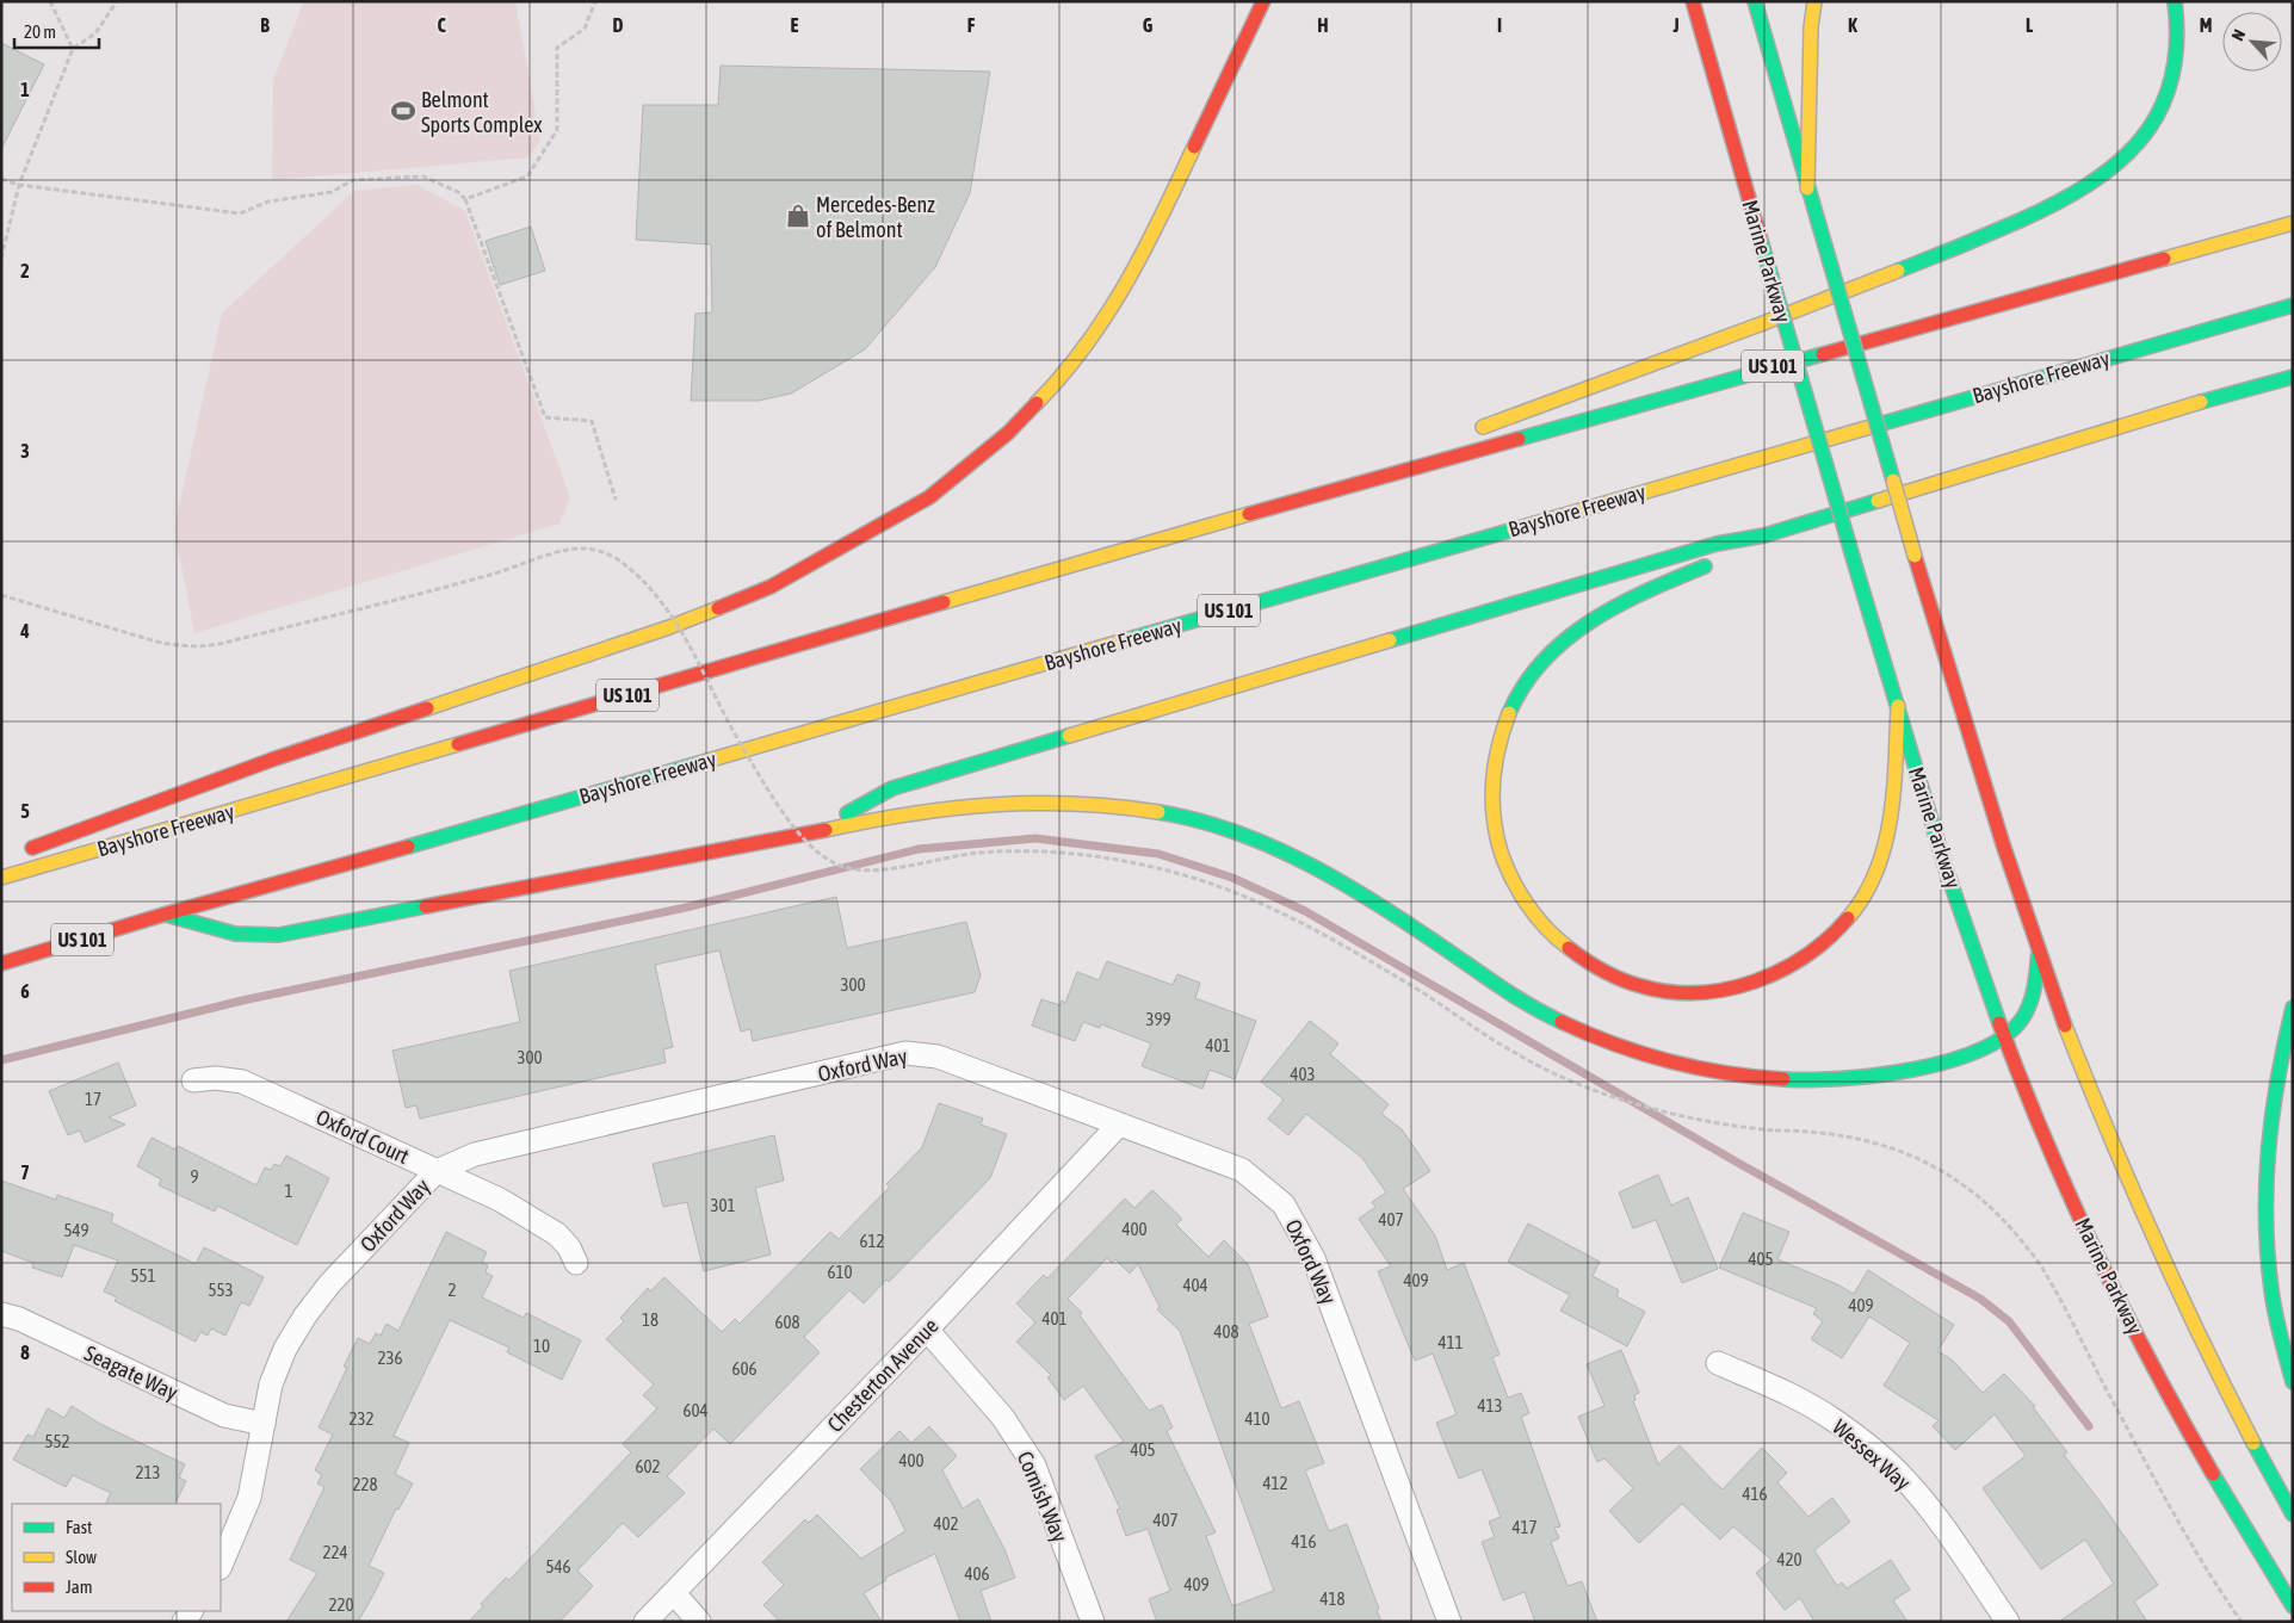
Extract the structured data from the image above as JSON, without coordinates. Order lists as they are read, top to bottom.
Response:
{
  "streets": {
    "main road": ["Marine Parkway", "US 101", "Bayshore Freeway"],
    "street": [
      "Oxford Way",
      "Oxford Court",
      "Seagate Way",
      "Chesterton Avenue",
      "Wessex Way",
      "Cornish Way"
    ]
  },
  "crossings": [
    ["Oxford Way", "Oxford Court"],
    ["Oxford Way", "Seagate Way"],
    ["Oxford Way", "Chesterton Avenue"],
    ["Chesterton Avenue", "Cornish Way"]
  ],
  "places": {
    "sports": ["Belmont Sports Complex"],
    "shop": ["Mercedes-Benz of Belmont"]
  },
  "house_numbers": [
    "300",
    "399",
    "401",
    "300",
    "403",
    "17",
    "9",
    "1",
    "301",
    "407",
    "400",
    "549",
    "612",
    "405",
    "610",
    "551",
    "409",
    "404",
    "553",
    "2",
    "409",
    "401",
    "18",
    "608",
    "408",
    "411",
    "10",
    "236",
    "606",
    "413",
    "604",
    "232",
    "410",
    "552",
    "405",
    "400",
    "602",
    "213",
    "412",
    "228",
    "416",
    "407",
    "402",
    "417",
    "416",
    "224",
    "420",
    "546",
    "406",
    "409",
    "418",
    "220"
  ],
  "legend": ["Fast", "Slow", "Jam"],
  "scale_bar": "20 m",
  "north": "top left",
  "grid": {
    "columns": [
      "B",
      "C",
      "D",
      "E",
      "F",
      "G",
      "H",
      "I",
      "J",
      "K",
      "L",
      "M"
    ],
    "rows": [
      "1",
      "2",
      "3",
      "4",
      "5",
      "6",
      "7",
      "8"
    ]
  }
}
